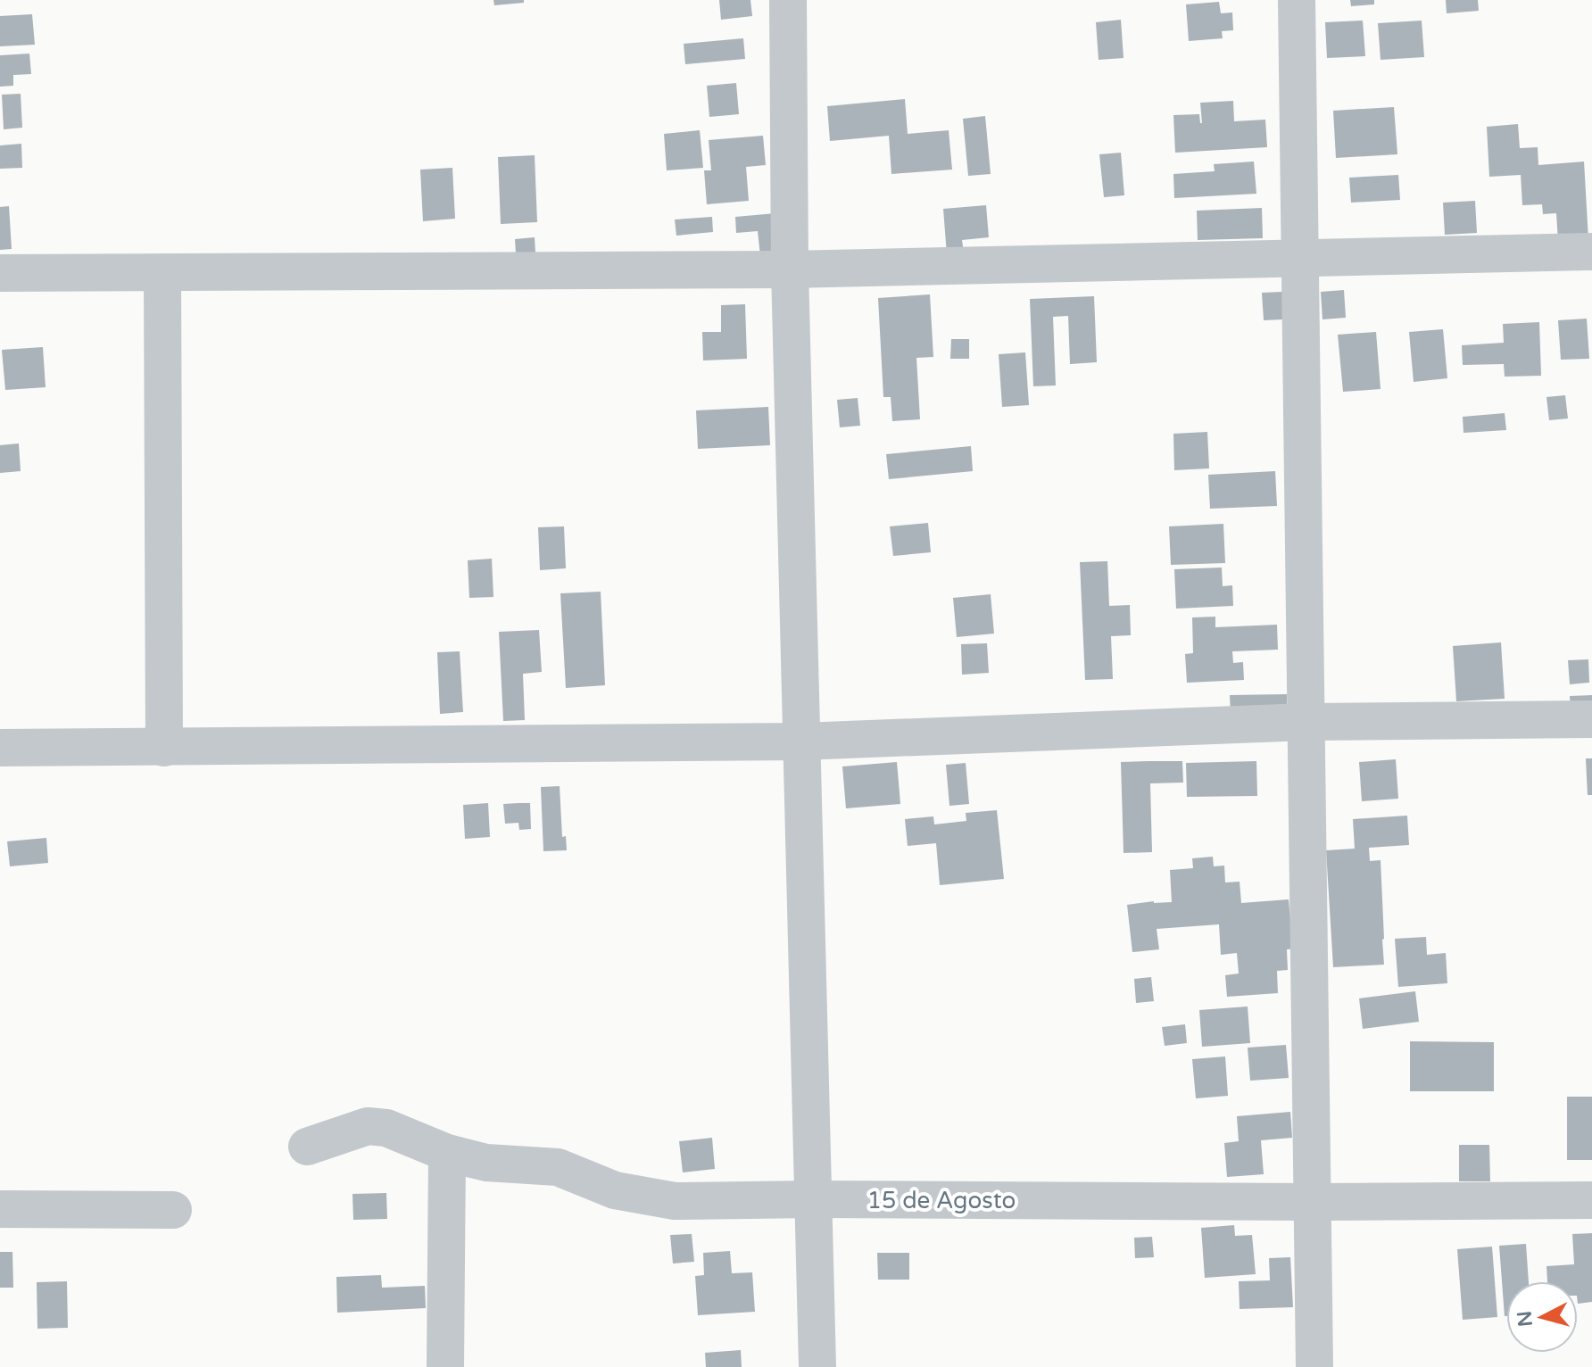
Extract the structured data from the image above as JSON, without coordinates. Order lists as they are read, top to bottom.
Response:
{
  "streets": {
    "street": ["15 de Agosto"]
  },
  "north": "left"
}
